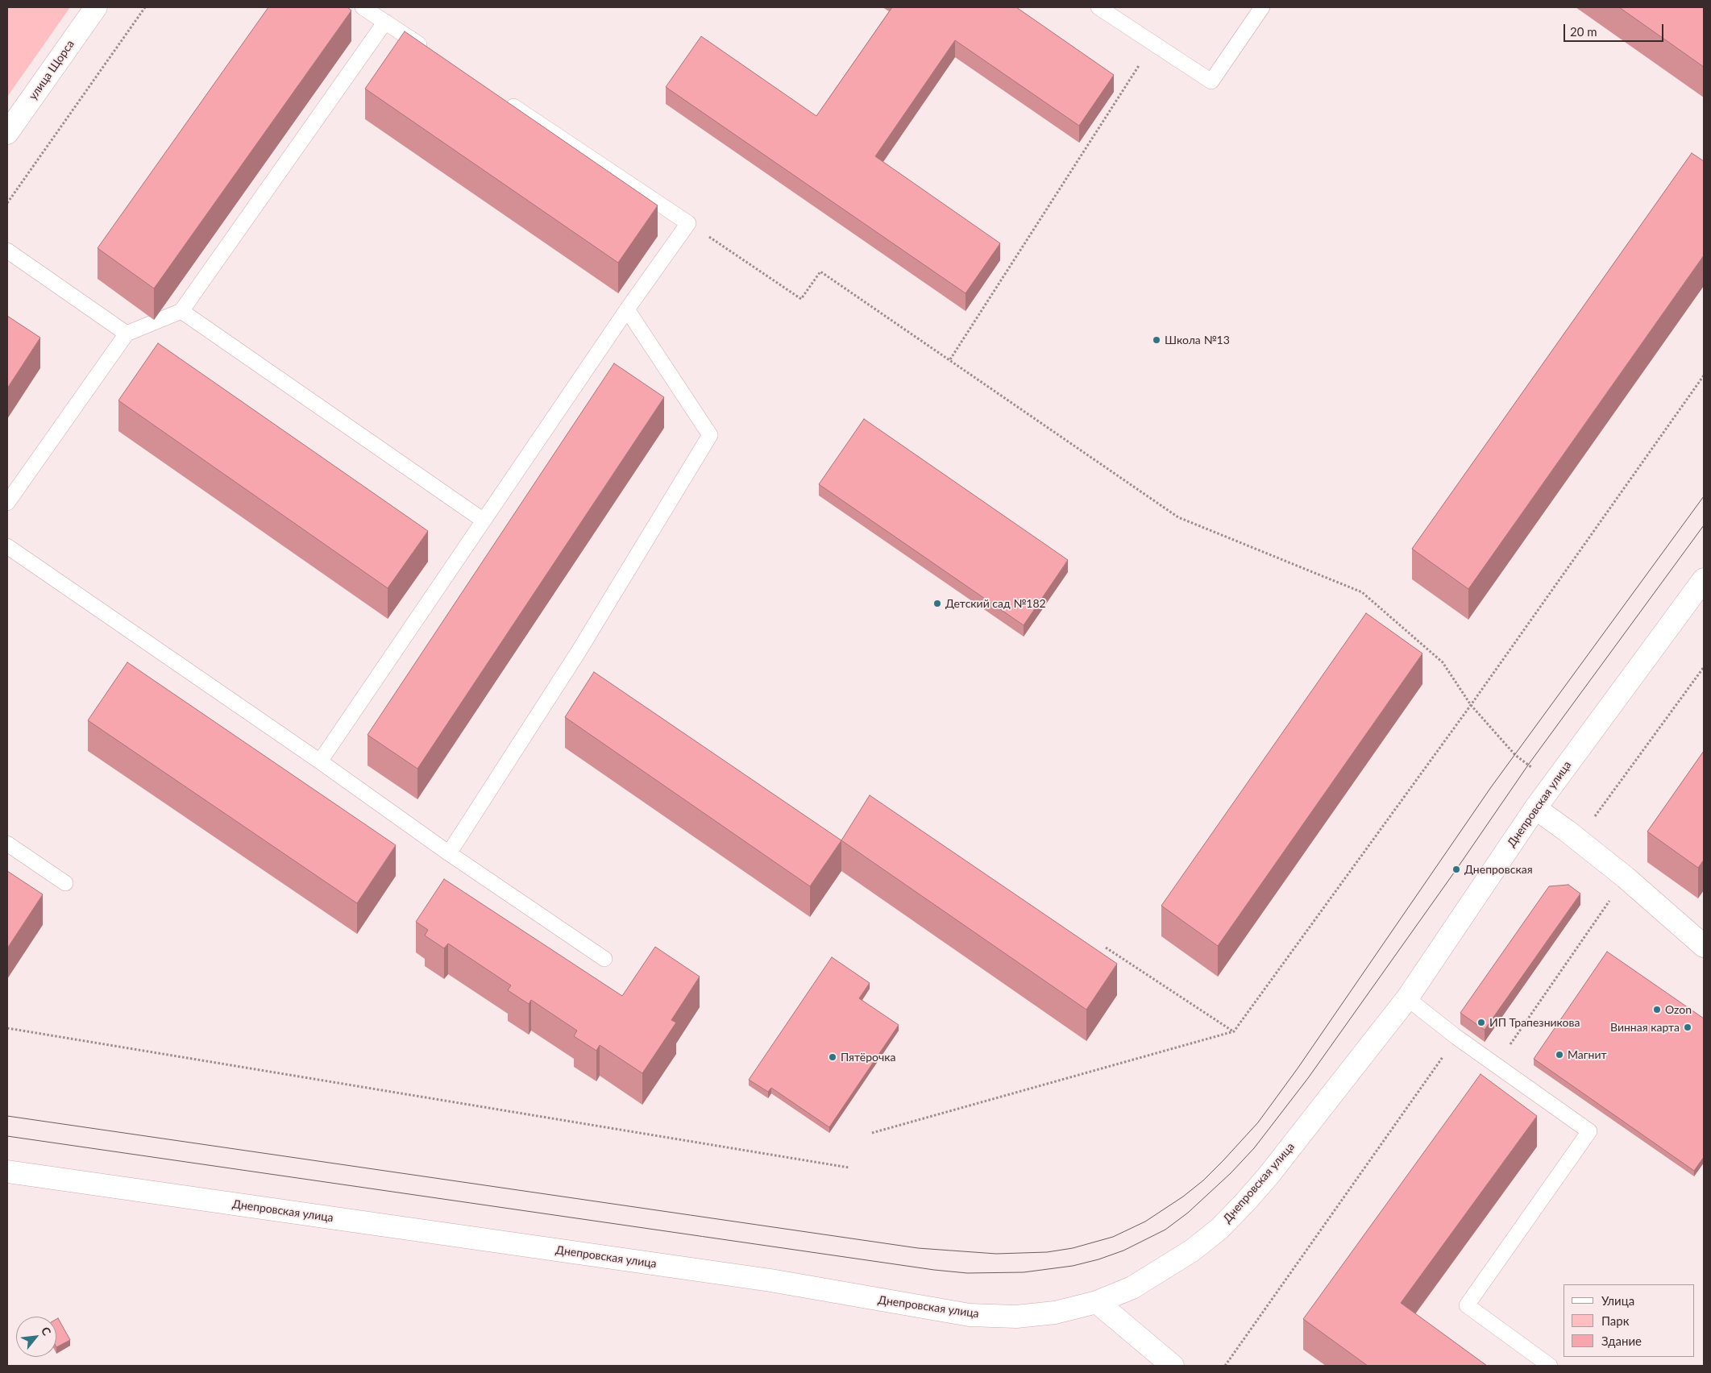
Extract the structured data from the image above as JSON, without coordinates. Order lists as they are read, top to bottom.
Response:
{
  "streets": {
    "street": ["улица Щорса", "Днепровская улица"]
  },
  "places": [
    "Школа №13",
    "Детский сад №182",
    "Днепровская",
    "Ozon",
    "ИП Трапезникова",
    "Винная карта",
    "Магнит",
    "Пятёрочка"
  ],
  "legend": ["Улица", "Парк", "Здание"],
  "scale_bar": "20 m",
  "north": "top right"
}
